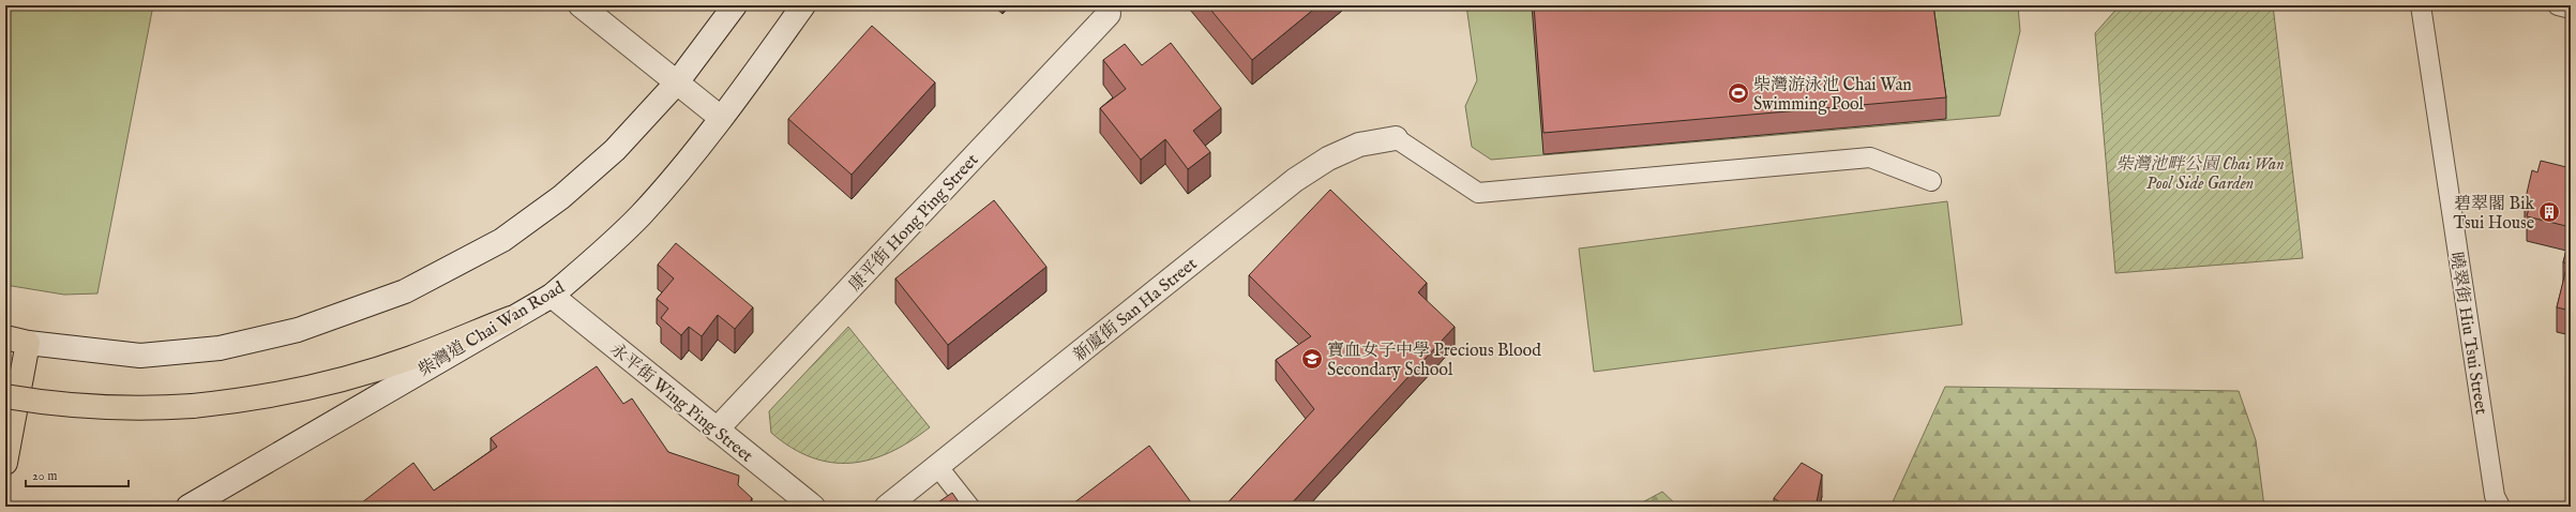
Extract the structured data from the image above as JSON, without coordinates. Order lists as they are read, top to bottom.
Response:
{
  "streets": {
    "street": [
      "康平街 Hong Ping Street",
      "新廈街 San Ha Street",
      "柴灣道 Chai Wan Road",
      "永平街 Wing Ping Street"
    ],
    "lane": ["曉翠街 Hiu Tsui Street"]
  },
  "crossings": [
    ["康平街 Hong Ping Street", "永平街 Wing Ping Street"],
    ["柴灣道 Chai Wan Road", "永平街 Wing Ping Street"]
  ],
  "parks": ["柴灣池畔公園 Chai Wan Pool Side Garden"],
  "places": {
    "sports": ["柴灣游泳池 Chai Wan Swimming Pool"],
    "building": ["碧翠閣 Bik Tsui House"],
    "school or university": ["寶血女子中學 Precious Blood Secondary School"]
  },
  "scale_bar": "20 m"
}
